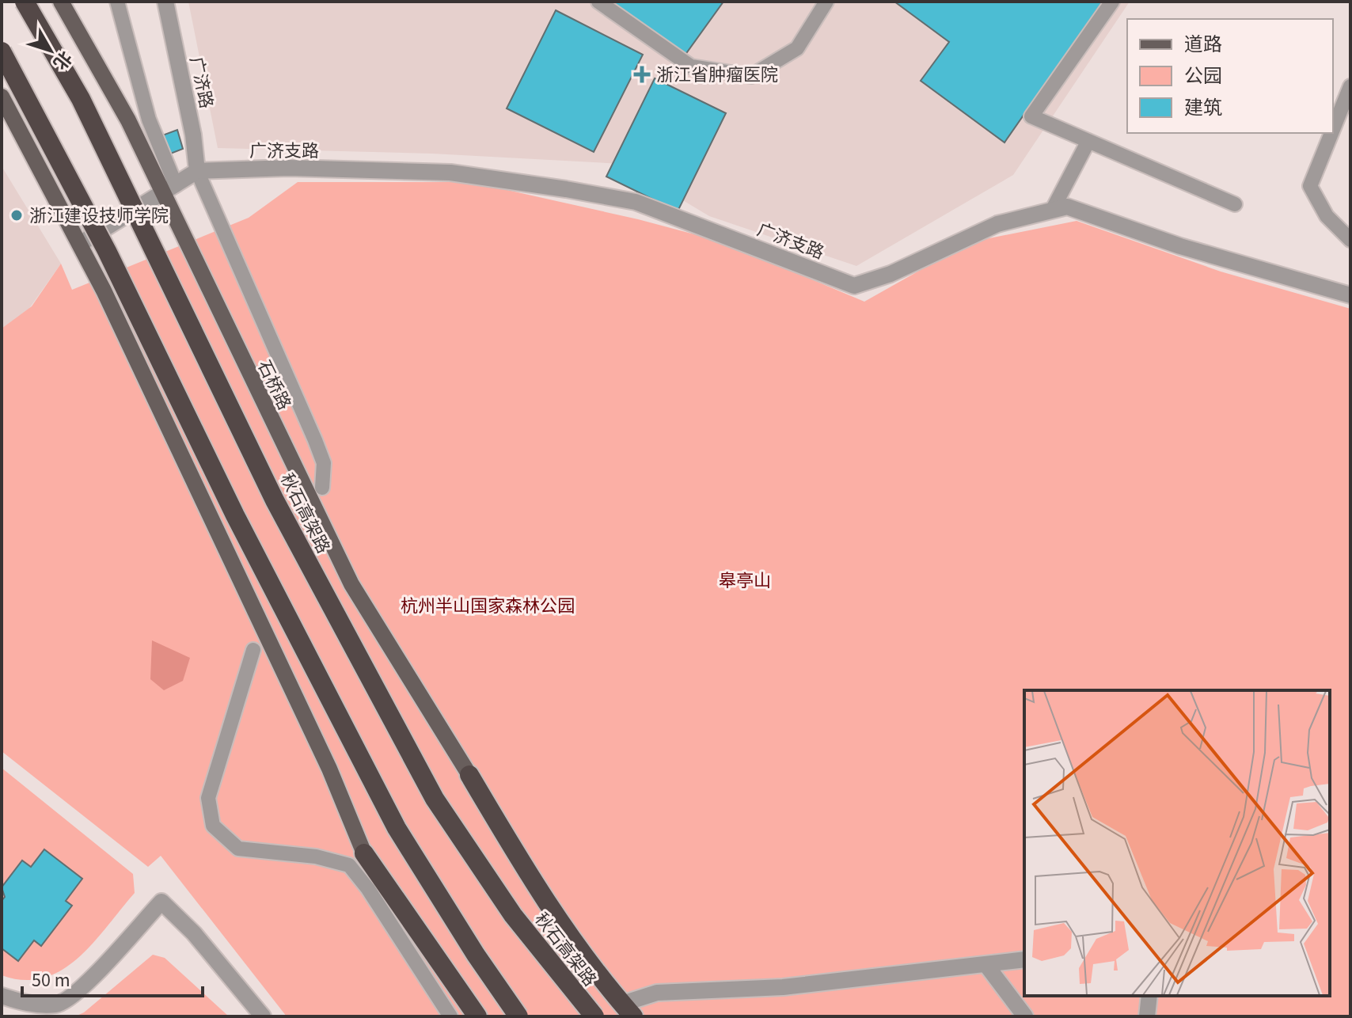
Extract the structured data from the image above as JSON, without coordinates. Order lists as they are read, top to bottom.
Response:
{
  "streets": {
    "highway": ["秋石高架路"],
    "main road": ["石桥路"],
    "street": ["广济路", "广济支路"]
  },
  "crossings": [
    ["广济路", "广济支路"]
  ],
  "parks": ["皋亭山", "杭州半山国家森林公园"],
  "places": {
    "health": ["浙江省肿瘤医院"],
    "other": ["浙江建设技师学院"]
  },
  "legend": ["道路", "公园", "建筑"],
  "scale_bar": "50 m",
  "north": "bottom right"
}
